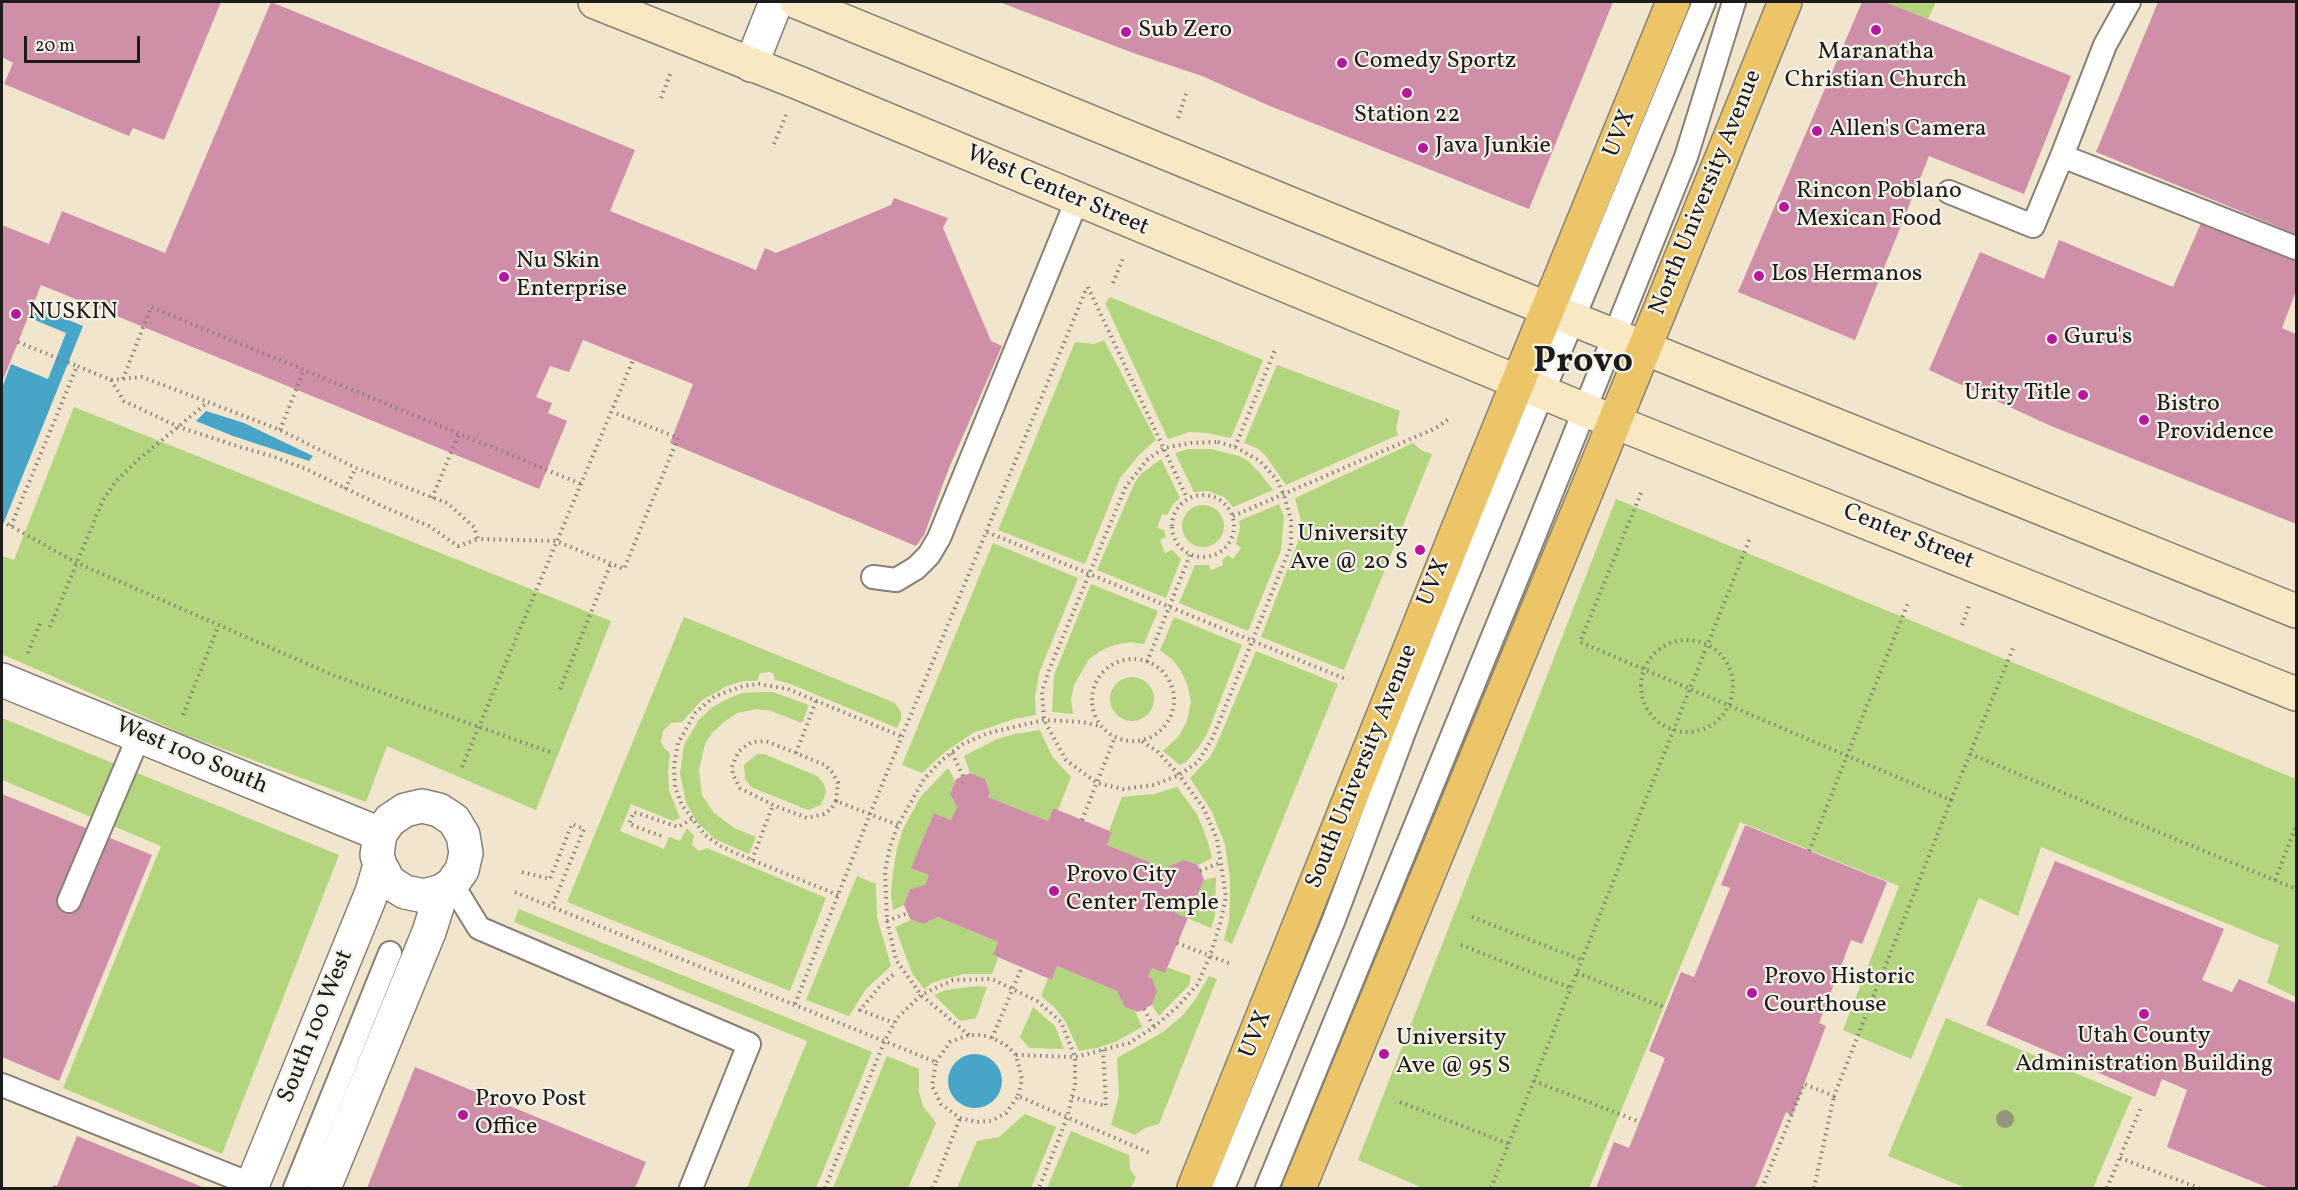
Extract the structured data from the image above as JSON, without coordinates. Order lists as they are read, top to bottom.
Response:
{
  "streets": {
    "highway": ["North University Avenue", "South University Avenue"],
    "main road": ["West Center Street", "Center Street"],
    "street": ["West 100 South", "South 100 West"],
    "lane": ["UVX"]
  },
  "crossings": [
    ["UVX", "West Center Street"],
    ["UVX", "Center Street"],
    ["UVX", "South University Avenue"],
    ["West Center Street", "Center Street"],
    ["West Center Street", "South University Avenue"],
    ["North University Avenue", "Center Street"],
    ["Center Street", "South University Avenue"],
    ["West 100 South", "South 100 West"]
  ],
  "districts": ["Provo"],
  "places": [
    "Maranatha Christian Church",
    "Sub Zero",
    "Comedy Sportz",
    "Station 22",
    "Allen's Camera",
    "Java Junkie",
    "Rincon Poblano Mexican Food",
    "Los Hermanos",
    "Nu Skin Enterprise",
    "NUSKIN",
    "Guru's",
    "Urity Title",
    "Bistro Providence",
    "University Ave @ 20 S",
    "Provo City Center Temple",
    "Provo Historic Courthouse",
    "Utah County Administration Building",
    "University Ave @ 95 S",
    "Provo Post Office"
  ],
  "scale_bar": "20 m"
}
